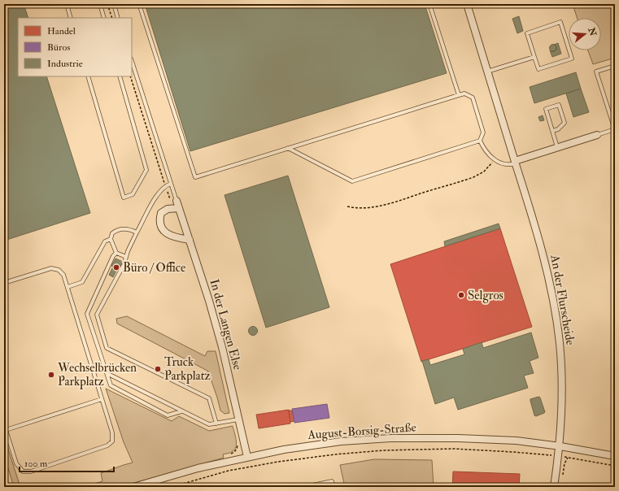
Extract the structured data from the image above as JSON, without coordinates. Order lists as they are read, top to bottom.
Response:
{
  "streets": {
    "street": ["An der Flurscheide", "In der Langen Else", "August-Borsig-Straße"]
  },
  "crossings": [
    ["An der Flurscheide", "August-Borsig-Straße"],
    ["In der Langen Else", "August-Borsig-Straße"]
  ],
  "places": [
    "Büro / Office",
    "Selgros",
    "Truck Parkplatz",
    "Wechselbrücken Parkplatz"
  ],
  "legend": ["Handel", "Büros", "Industrie"],
  "scale_bar": "100 m",
  "north": "right"
}
